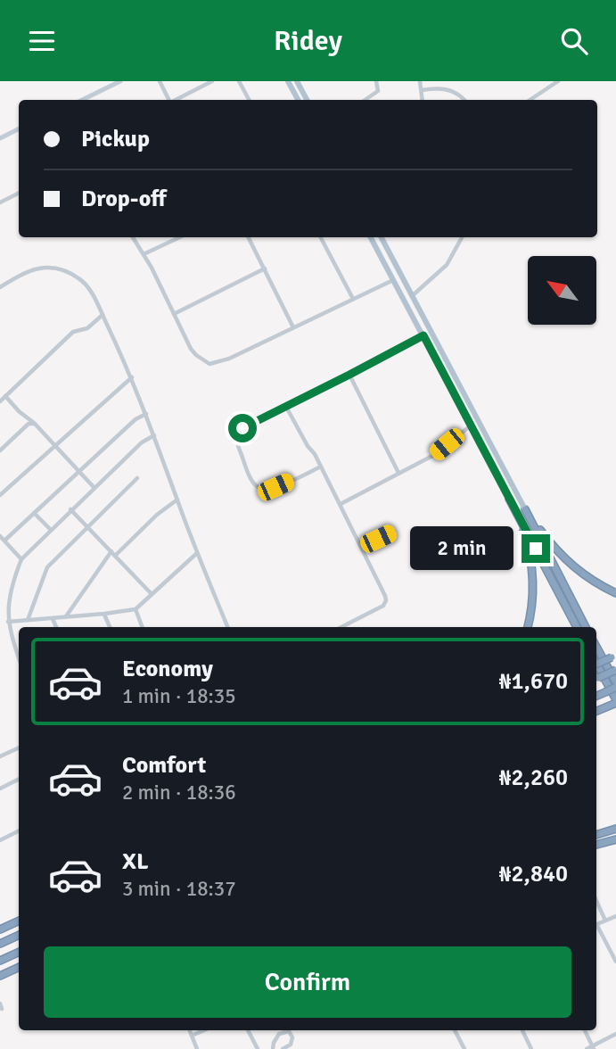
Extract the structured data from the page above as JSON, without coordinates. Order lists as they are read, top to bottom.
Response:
{
  "north": "top left",
  "page": {
    "header": "Ridey",
    "banner": ["Pickup", "Drop-off"],
    "bubble": "2 min",
    "list": [
      {
        "name": "Economy",
        "note": "1 min · 18:35",
        "value": "₦1,670"
      },
      {
        "name": "Comfort",
        "note": "2 min · 18:36",
        "value": "₦2,260"
      },
      {
        "name": "XL",
        "note": "3 min · 18:37",
        "value": "₦2,840"
      }
    ],
    "buttons": "Confirm"
  }
}
